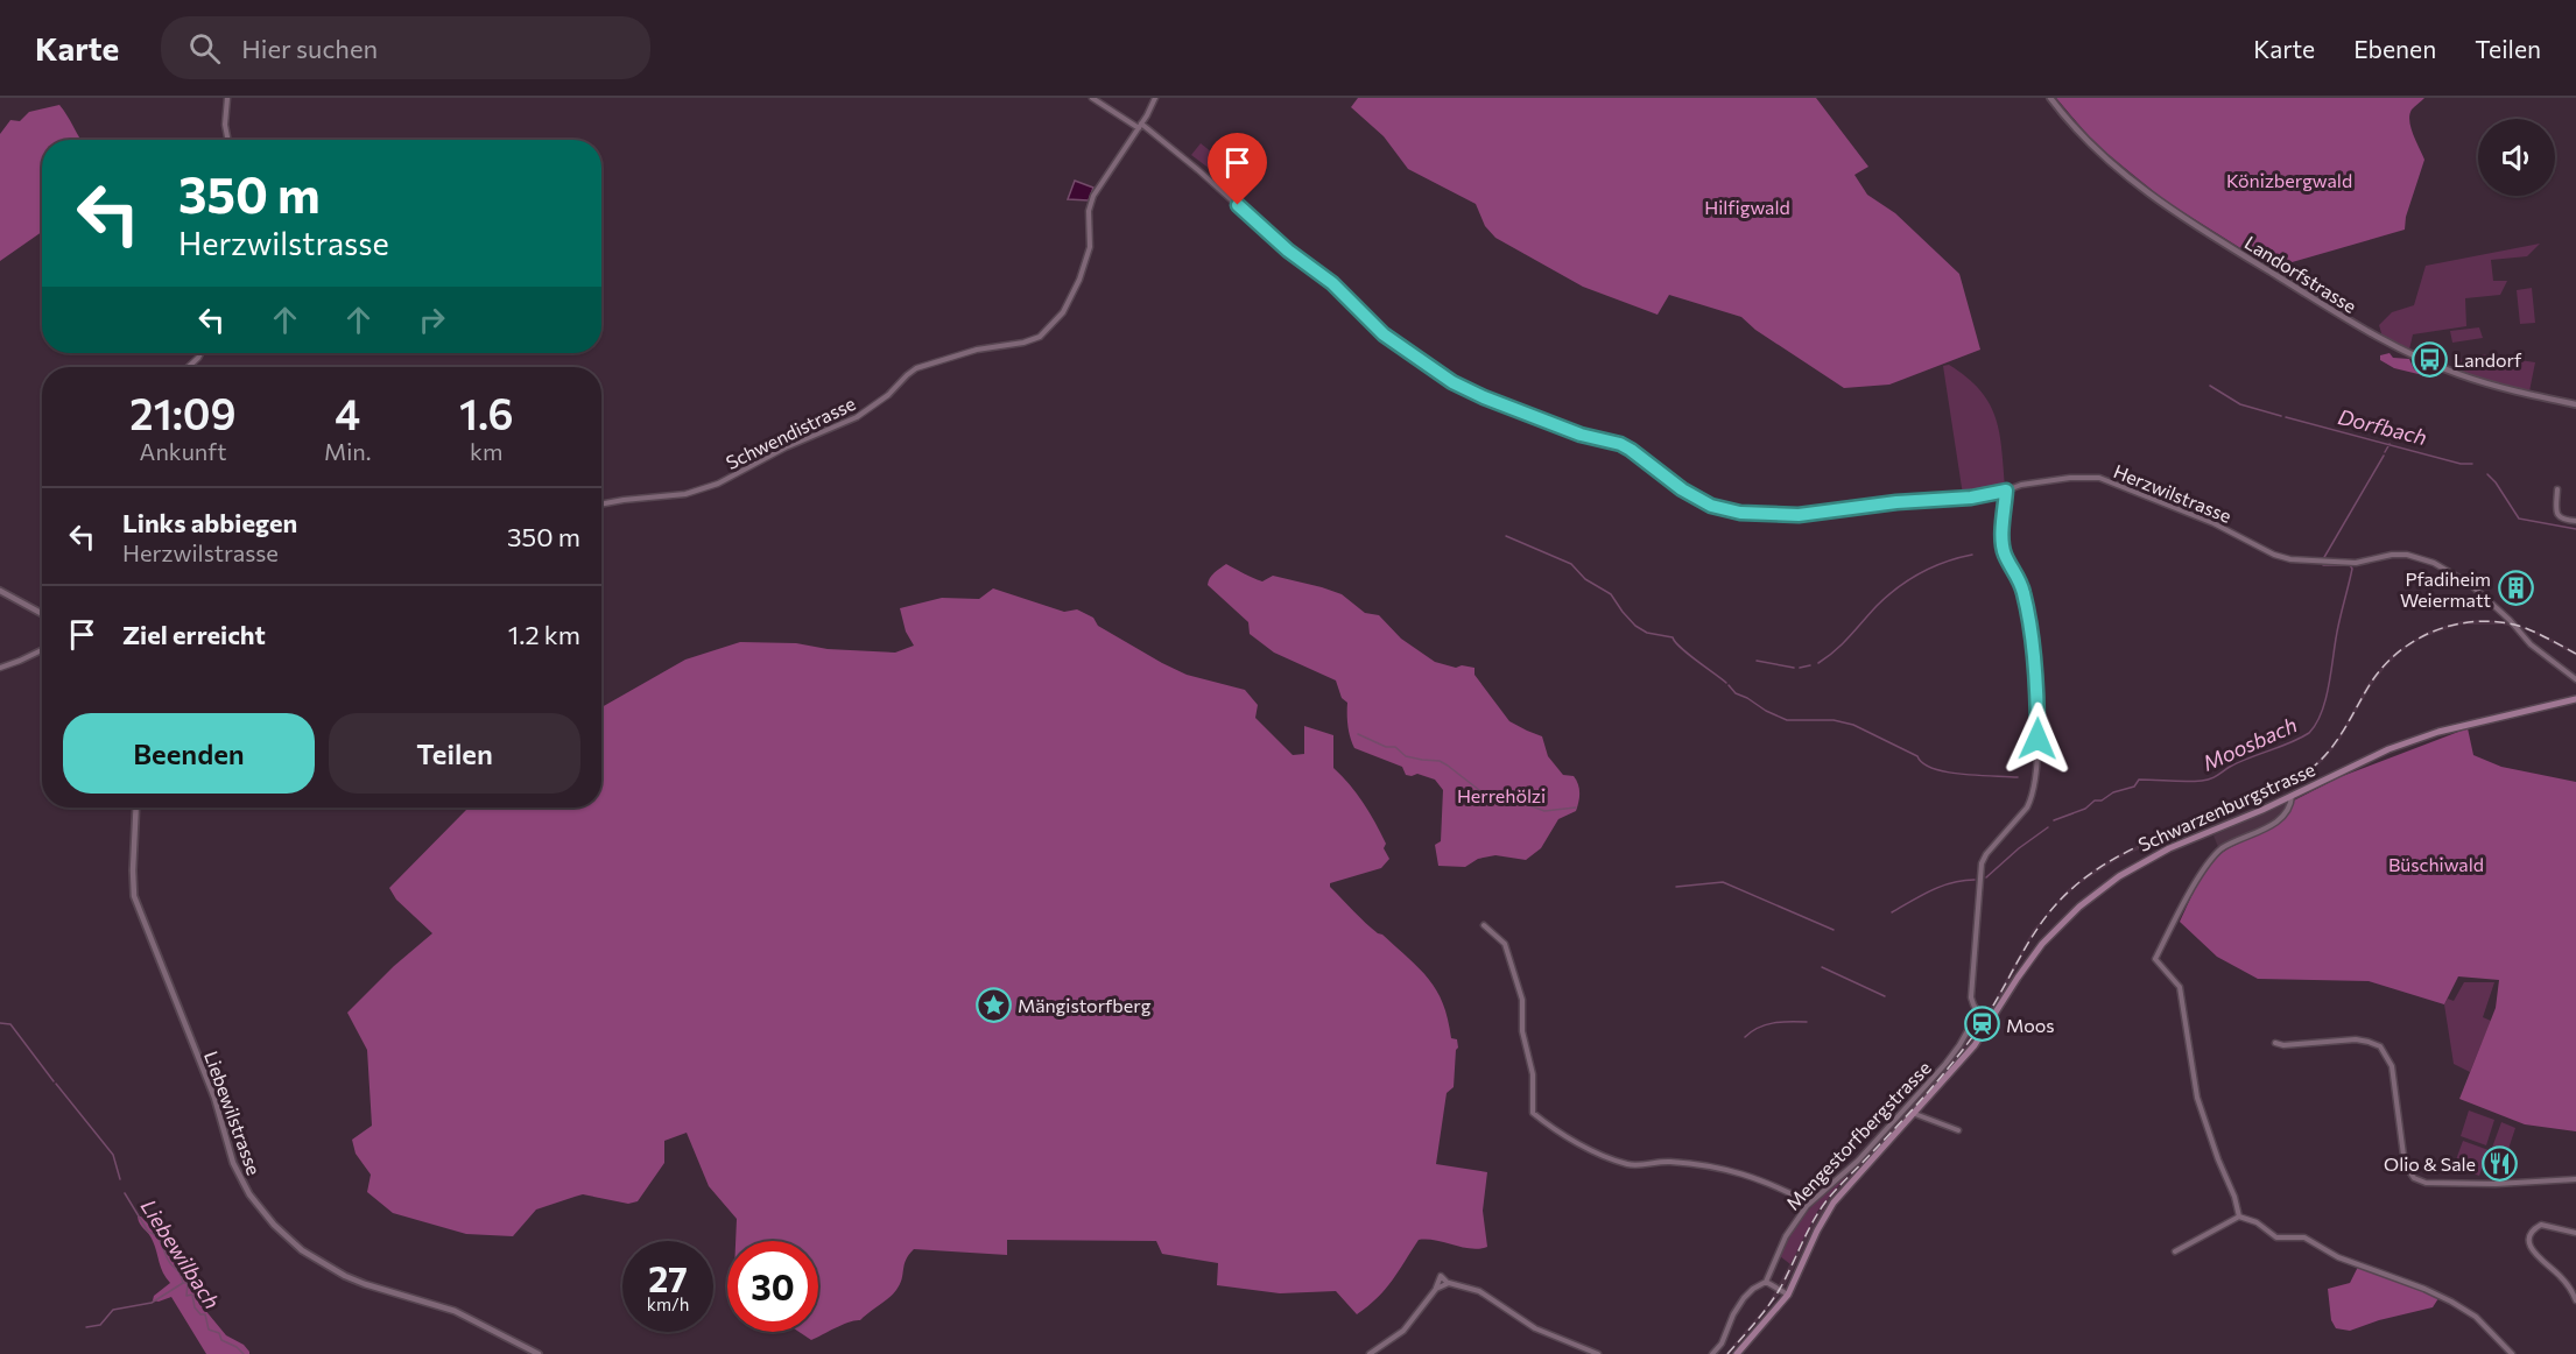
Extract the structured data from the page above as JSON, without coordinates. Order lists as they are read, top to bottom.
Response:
{
  "streets": {
    "main road": ["Schwarzenburgstrasse"],
    "street": [
      "Landorfstrasse",
      "Schwendistrasse",
      "Herzwilstrasse",
      "Liebewilstrasse",
      "Mengestorfbergstrasse"
    ]
  },
  "crossings": [
    ["Schwendistrasse", "Herzwilstrasse"],
    ["Herzwilstrasse", "Mengestorfbergstrasse"]
  ],
  "water": ["Dorfbach", "Moosbach", "Liebewilbach"],
  "parks": [
    "Könizbergwald",
    "Hilfigwald",
    "Herrehölzi",
    "Büschiwald"
  ],
  "places": {
    "bus stop": ["Landorf"],
    "building": ["Pfadiheim Weiermatt"],
    "place": ["Mängistorfberg"],
    "station": ["Moos"],
    "restaurant": ["Olio & Sale"]
  },
  "page": {
    "header": "Karte",
    "search": "Hier suchen",
    "nav": ["Karte", "Ebenen", "Teilen"],
    "turn": ["350 m", "Herzwilstrasse"],
    "eta": [
      "21:09",
      "Ankunft",
      "4",
      "Min.",
      "1.6",
      "km"
    ],
    "list": [
      {
        "name": "Links abbiegen",
        "note": "Herzwilstrasse",
        "value": "350 m"
      },
      {
        "name": "Ziel erreicht",
        "value": "1.2 km"
      }
    ],
    "buttons": ["Beenden", "Teilen"],
    "speed": "27 km/h",
    "limit": "30"
  }
}
